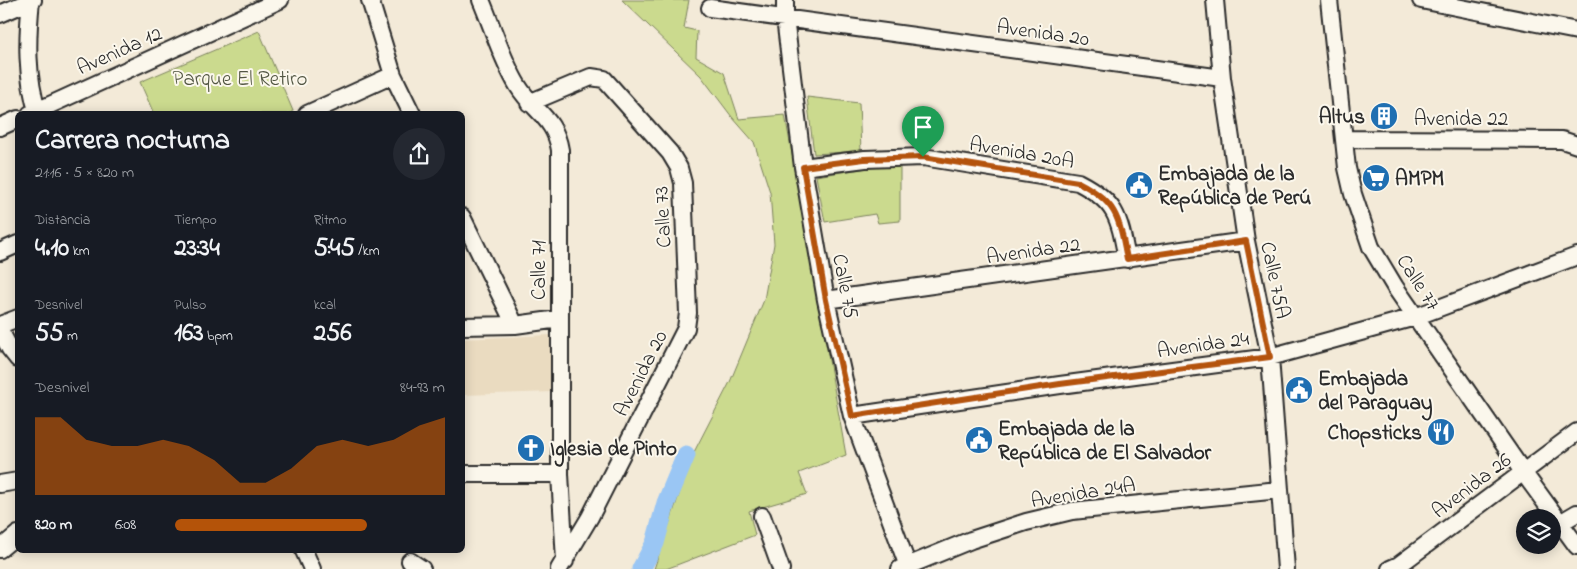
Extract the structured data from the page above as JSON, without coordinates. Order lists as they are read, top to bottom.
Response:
{
  "streets": {
    "street": [
      "Avenida 20",
      "Avenida 12",
      "Avenida 22",
      "Avenida 20A",
      "Calle 73",
      "Calle 71",
      "Calle 75A",
      "Calle 77",
      "Calle 75",
      "Avenida 24",
      "Avenida 26",
      "Avenida 24A"
    ]
  },
  "crossings": [
    ["Avenida 20", "Calle 73"],
    ["Avenida 20", "Calle 71"],
    ["Avenida 20", "Calle 75A"],
    ["Avenida 20", "Calle 75"],
    ["Avenida 22", "Avenida 20A"],
    ["Avenida 22", "Calle 75A"],
    ["Avenida 22", "Calle 77"],
    ["Avenida 22", "Calle 75"],
    ["Avenida 20A", "Calle 75"],
    ["Calle 73", "Calle 71"],
    ["Calle 75A", "Avenida 24"],
    ["Calle 75A", "Avenida 24A"],
    ["Calle 77", "Avenida 24"],
    ["Calle 77", "Avenida 26"],
    ["Calle 75", "Avenida 24"],
    ["Calle 75", "Avenida 24A"]
  ],
  "parks": ["Parque El Retiro"],
  "places": {
    "building": ["Altus"],
    "supermarket": ["AMPM"],
    "public building": ["Embajada de la República de Perú", "Embajada del Paraguay", "Embajada de la República de El Salvador"],
    "restaurant": ["Chopsticks"],
    "church": ["Iglesia de Pinto"]
  },
  "page": {
    "heading": ["Carrera nocturna", "21:16 · 5 × 820 m"],
    "stats": [
      ["Distancia", "4.10 km"],
      ["Tiempo", "23:34"],
      ["Ritmo", "5:45 /km"],
      ["Desnivel", "55 m"],
      ["Pulso", "163 bpm"],
      ["kcal", "256"]
    ],
    "chart": ["Desnivel", "84–93 m"],
    "list": [
      {
        "name": "820 m",
        "note": "6:08"
      }
    ]
  }
}
